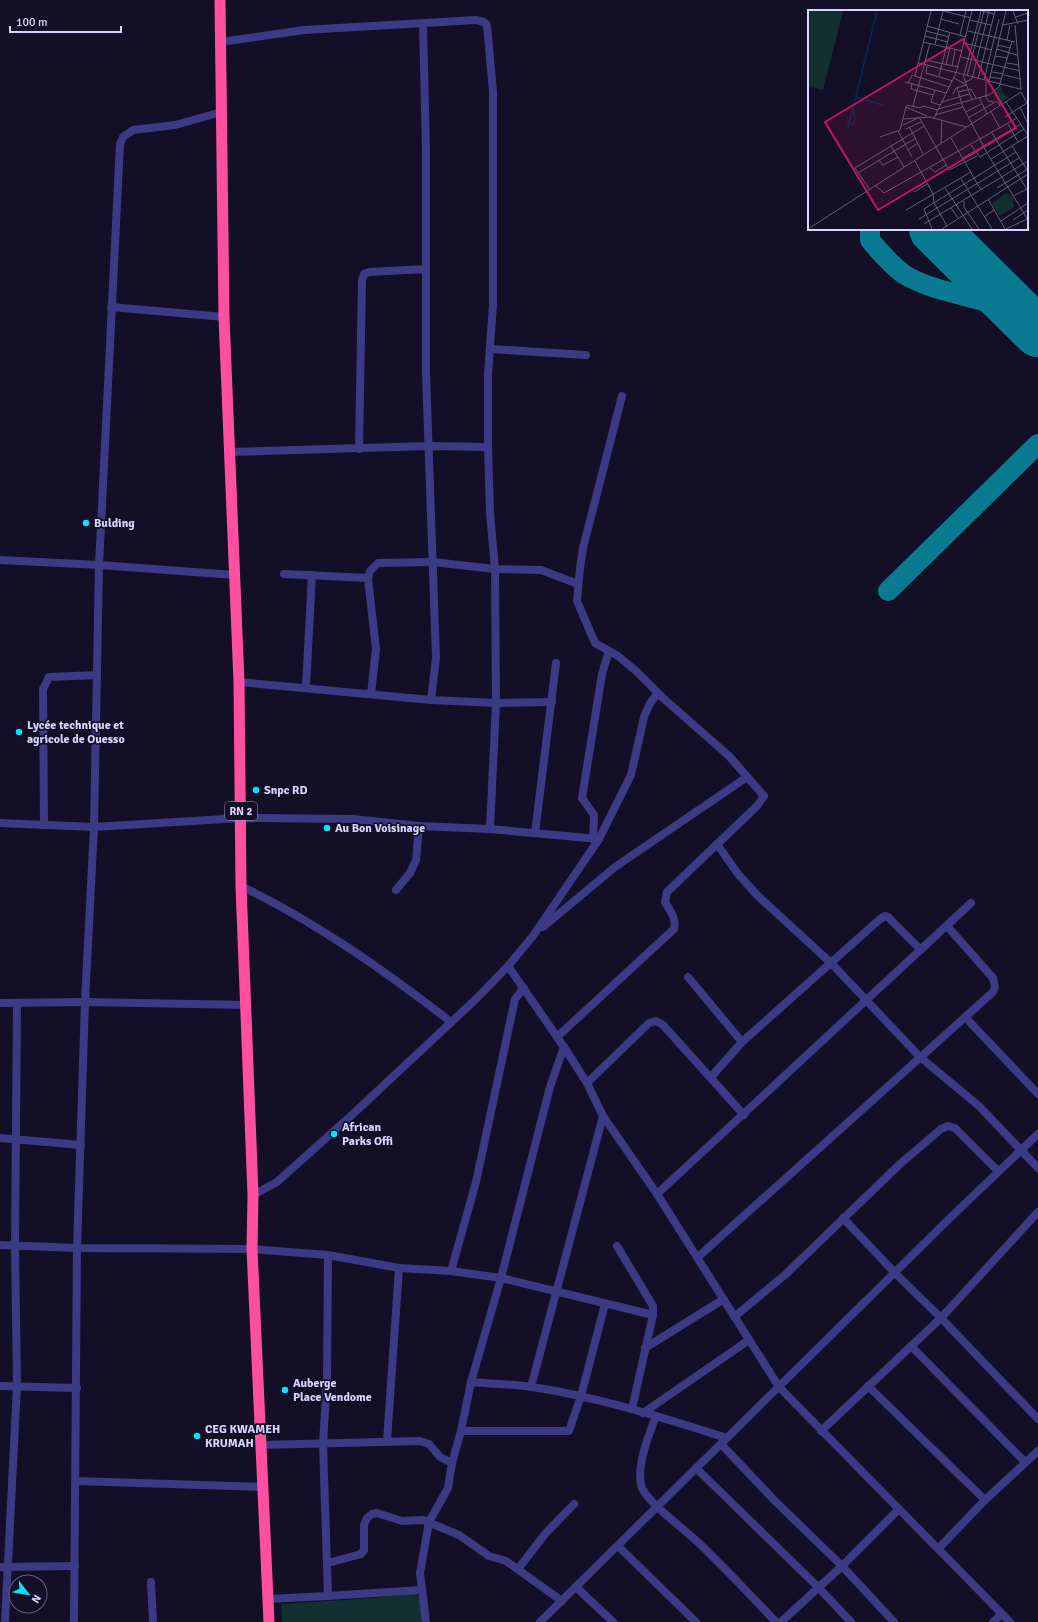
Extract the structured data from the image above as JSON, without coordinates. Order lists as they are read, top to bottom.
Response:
{
  "streets": {
    "highway": ["RN 2"]
  },
  "places": [
    "Bulding",
    "Lycée technique et agricole de Ouesso",
    "Snpc RD",
    "Au Bon Voisinage",
    "African Parks Offi",
    "Auberge Place Vendome",
    "CEG KWAMEH KRUMAH"
  ],
  "scale_bar": "100 m",
  "north": "bottom right"
}
